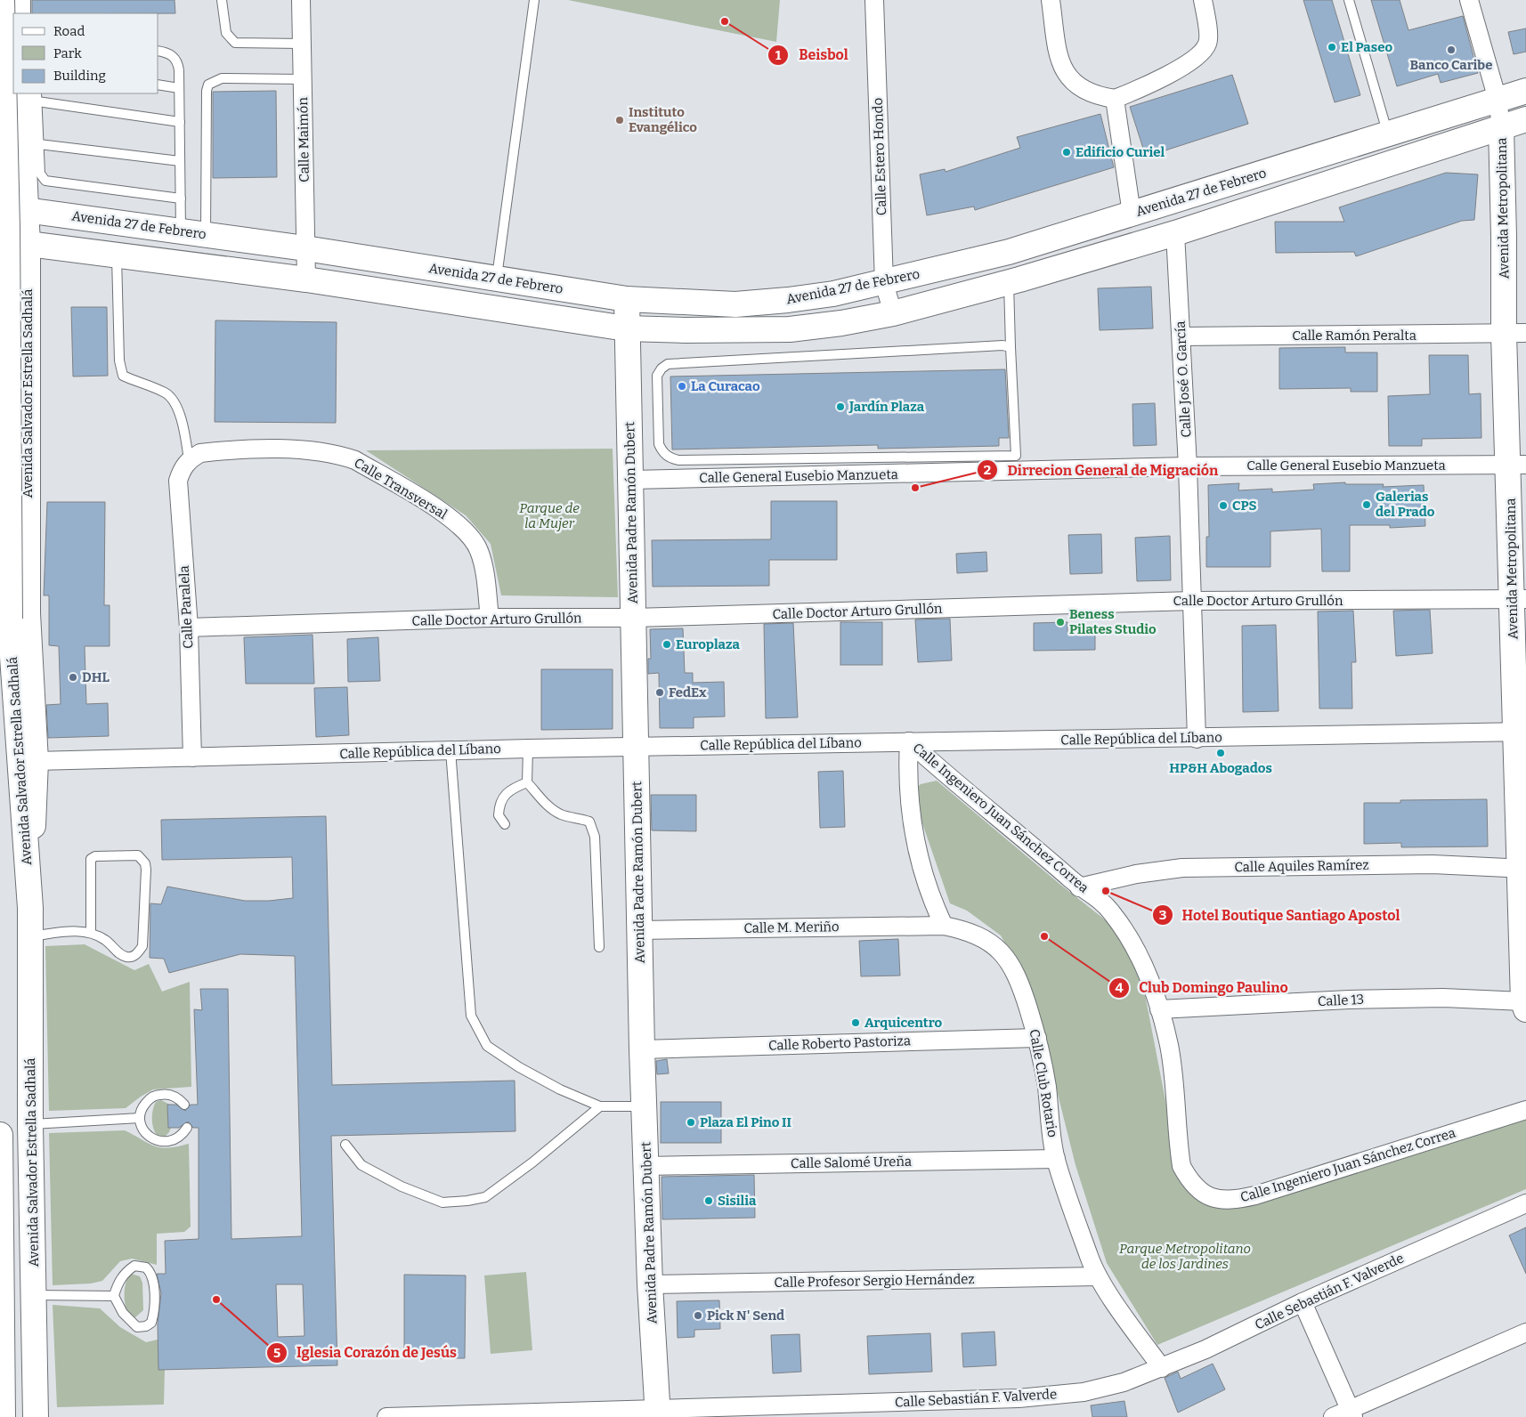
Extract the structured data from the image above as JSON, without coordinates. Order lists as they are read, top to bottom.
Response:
{
  "streets": {
    "main road": [
      "Avenida 27 de Febrero",
      "Avenida Metropolitana",
      "Avenida Salvador Estrella Sadhalá",
      "Avenida Padre Ramón Dubert"
    ],
    "street": [
      "Calle Maimón",
      "Calle Estero Hondo",
      "Calle Ramón Peralta",
      "Calle José O. García",
      "Calle General Eusebio Manzueta",
      "Calle Transversal",
      "Calle Doctor Arturo Grullón",
      "Calle Paralela",
      "Calle República del Líbano",
      "Calle Ingeniero Juan Sánchez Correa",
      "Calle Aquiles Ramírez",
      "Calle M. Meriño",
      "Calle 13",
      "Calle Roberto Pastoriza",
      "Calle Club Rotario",
      "Calle Salomé Ureña",
      "Calle Profesor Sergio Hernández",
      "Calle Sebastián F. Valverde"
    ]
  },
  "crossings": [
    ["Calle Maimón", "Avenida 27 de Febrero"],
    ["Calle Estero Hondo", "Avenida 27 de Febrero"],
    ["Avenida 27 de Febrero", "Avenida Salvador Estrella Sadhalá"],
    ["Avenida 27 de Febrero", "Avenida Padre Ramón Dubert"],
    ["Avenida Metropolitana", "Calle Ramón Peralta"],
    ["Avenida Metropolitana", "Calle General Eusebio Manzueta"],
    ["Avenida Metropolitana", "Calle Doctor Arturo Grullón"],
    ["Avenida Metropolitana", "Calle República del Líbano"],
    ["Avenida Metropolitana", "Calle Aquiles Ramírez"],
    ["Avenida Metropolitana", "Calle 13"],
    ["Calle Ramón Peralta", "Calle José O. García"],
    ["Calle José O. García", "Calle General Eusebio Manzueta"],
    ["Calle José O. García", "Calle Doctor Arturo Grullón"],
    ["Calle José O. García", "Calle República del Líbano"],
    ["Avenida Salvador Estrella Sadhalá", "Calle República del Líbano"],
    ["Calle General Eusebio Manzueta", "Avenida Padre Ramón Dubert"],
    ["Calle Transversal", "Calle Doctor Arturo Grullón"],
    ["Calle Transversal", "Calle Paralela"],
    ["Avenida Padre Ramón Dubert", "Calle Doctor Arturo Grullón"],
    ["Avenida Padre Ramón Dubert", "Calle República del Líbano"],
    ["Avenida Padre Ramón Dubert", "Calle M. Meriño"],
    ["Avenida Padre Ramón Dubert", "Calle Roberto Pastoriza"],
    ["Avenida Padre Ramón Dubert", "Calle Salomé Ureña"],
    ["Avenida Padre Ramón Dubert", "Calle Profesor Sergio Hernández"],
    ["Avenida Padre Ramón Dubert", "Calle Sebastián F. Valverde"],
    ["Calle Doctor Arturo Grullón", "Calle Paralela"],
    ["Calle Paralela", "Calle República del Líbano"],
    ["Calle República del Líbano", "Calle Ingeniero Juan Sánchez Correa"],
    ["Calle Ingeniero Juan Sánchez Correa", "Calle Aquiles Ramírez"],
    ["Calle Ingeniero Juan Sánchez Correa", "Calle 13"],
    ["Calle M. Meriño", "Calle Club Rotario"],
    ["Calle Roberto Pastoriza", "Calle Club Rotario"],
    ["Calle Club Rotario", "Calle Salomé Ureña"],
    ["Calle Club Rotario", "Calle Profesor Sergio Hernández"],
    ["Calle Club Rotario", "Calle Sebastián F. Valverde"]
  ],
  "parks": ["Parque de la Mujer", "Parque Metropolitano de los Jardines"],
  "places": [
    "Beisbol",
    "El Paseo",
    "Banco Caribe",
    "Instituto Evangélico",
    "Edificio Curiel",
    "La Curacao",
    "Jardín Plaza",
    "Dirrecion General de Migración",
    "Galerias del Prado",
    "CPS",
    "Beness Pilates Studio",
    "Europlaza",
    "DHL",
    "FedEx",
    "HP&H Abogados",
    "Hotel Boutique Santiago Apostol",
    "Club Domingo Paulino",
    "Arquicentro",
    "Plaza El Pino II",
    "Sisilia",
    "Iglesia Corazón de Jesús",
    "Pick N' Send"
  ],
  "legend": ["Road", "Park", "Building"]
}
